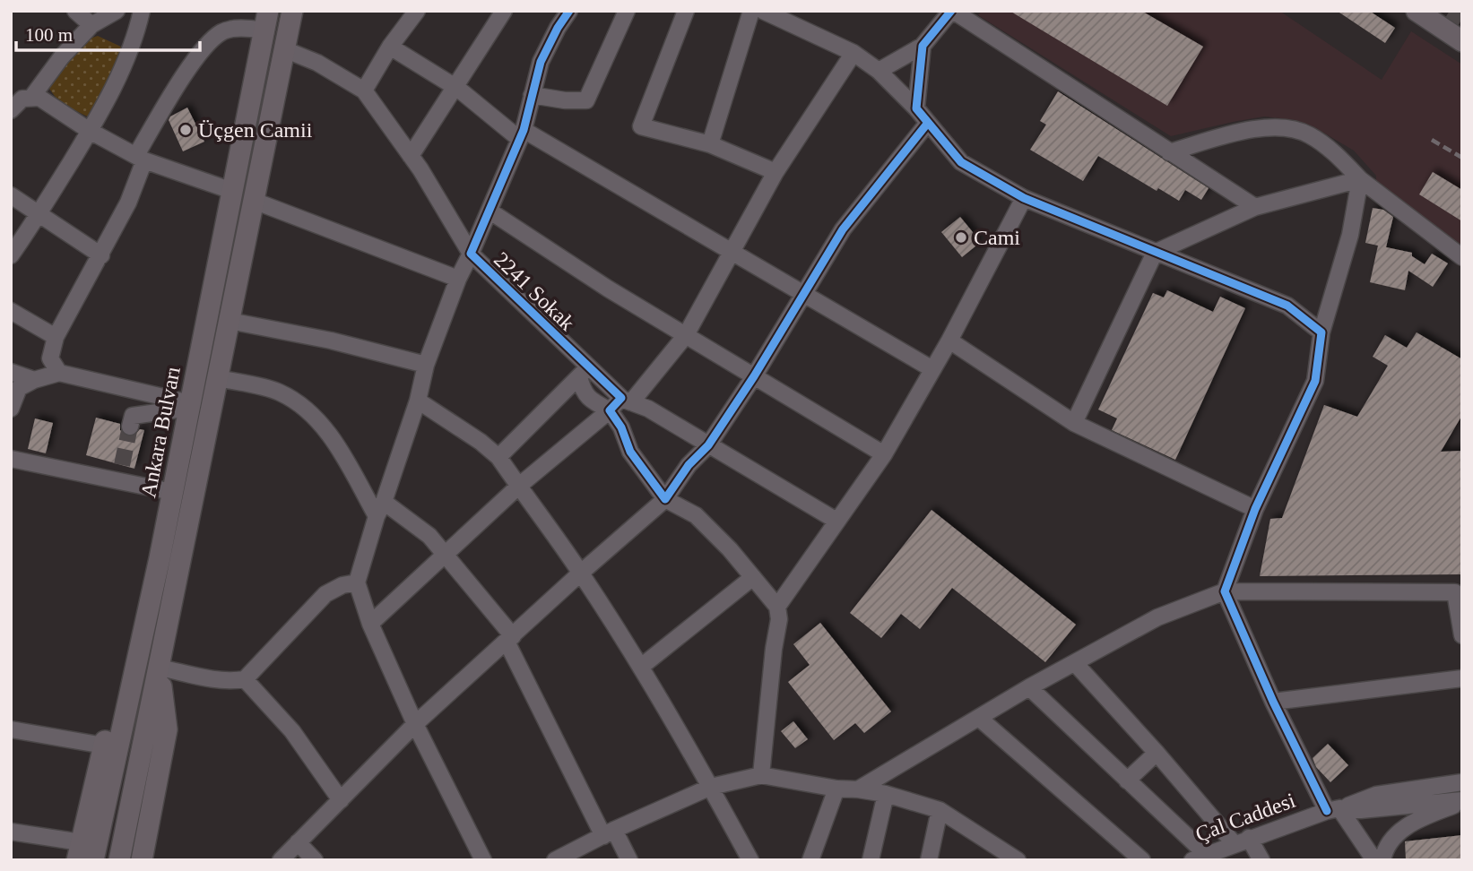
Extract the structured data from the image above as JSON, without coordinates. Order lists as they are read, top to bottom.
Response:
{
  "streets": {
    "main road": ["Ankara Bulvarı"],
    "street": ["2241 Sokak", "Çal Caddesi"]
  },
  "places": ["Üçgen Camii", "Cami"],
  "scale_bar": "100 m"
}
